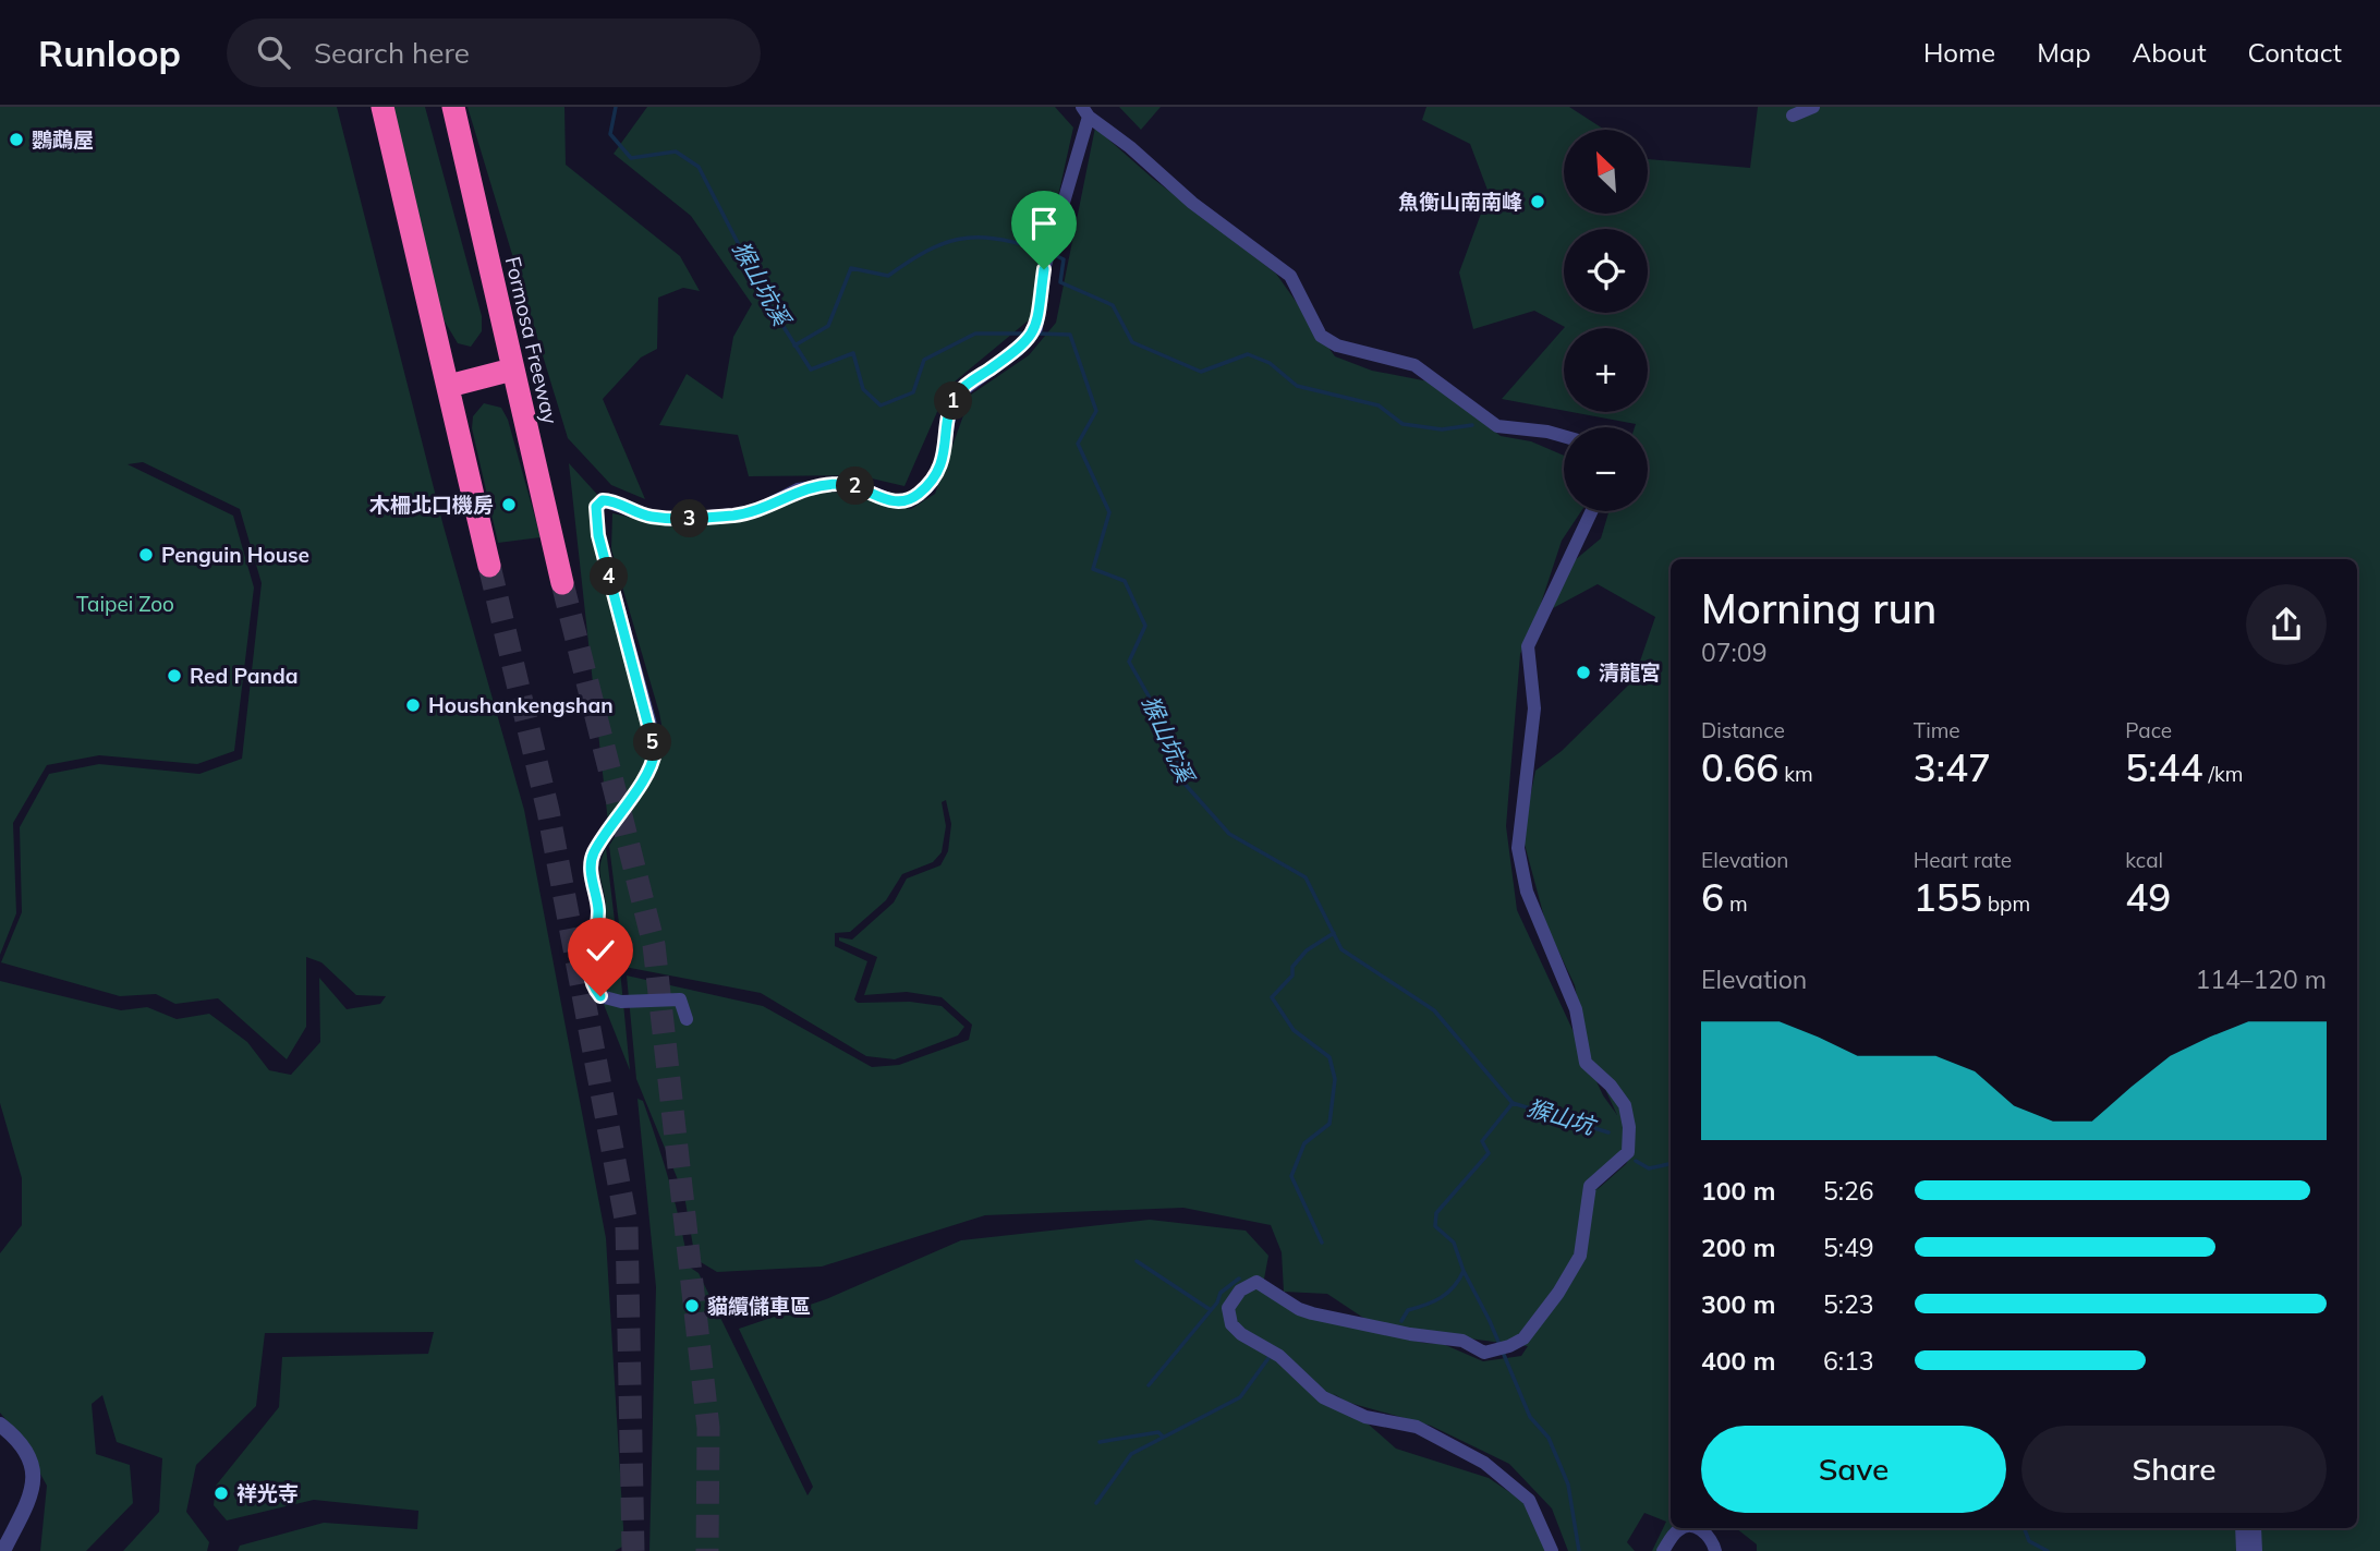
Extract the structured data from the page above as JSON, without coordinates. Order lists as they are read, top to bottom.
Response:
{
  "streets": {
    "highway": ["Formosa Freeway"]
  },
  "water": ["猴山坑溪", "猴山坑"],
  "parks": ["Taipei Zoo"],
  "places": [
    "鸚鵡屋",
    "魚衡山南南峰",
    "木柵北口機房",
    "Penguin House",
    "清龍宮",
    "Red Panda",
    "Houshankengshan",
    "貓纜儲車區",
    "祥光寺"
  ],
  "north": "top left",
  "page": {
    "header": "Runloop",
    "search": "Search here",
    "nav": [
      "Home",
      "Map",
      "About",
      "Contact"
    ],
    "map_buttons": ["+", "−"],
    "pins": [
      "1",
      "2",
      "3",
      "4",
      "5"
    ],
    "heading": ["Morning run", "07:09"],
    "stats": [
      ["Distance", "0.66 km"],
      ["Time", "3:47"],
      ["Pace", "5:44 /km"],
      ["Elevation", "6 m"],
      ["Heart rate", "155 bpm"],
      ["kcal", "49"]
    ],
    "chart": ["Elevation", "114–120 m"],
    "list": [
      {
        "name": "100 m",
        "note": "5:26"
      },
      {
        "name": "200 m",
        "note": "5:49"
      },
      {
        "name": "300 m",
        "note": "5:23"
      },
      {
        "name": "400 m",
        "note": "6:13"
      }
    ],
    "buttons": ["Save", "Share"]
  }
}
